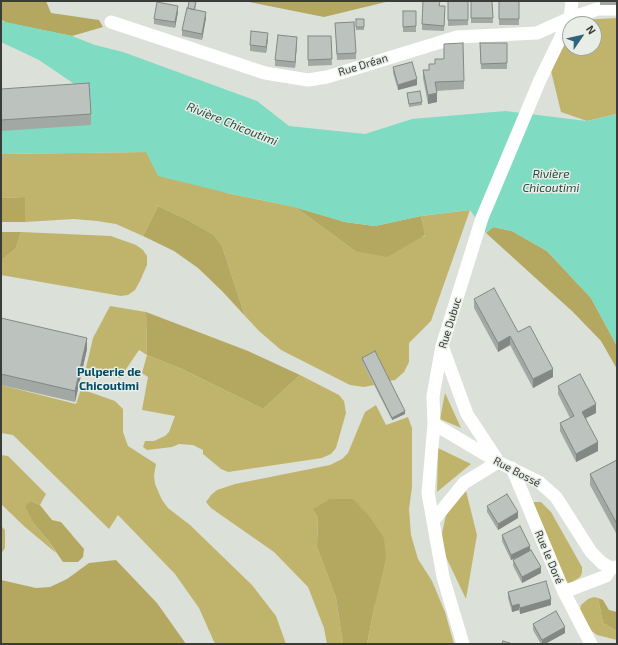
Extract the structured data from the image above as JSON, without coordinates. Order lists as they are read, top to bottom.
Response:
{
  "streets": {
    "street": [
      "Rue Dréan",
      "Rue Dubuc",
      "Rue Bossé",
      "Rue le Doré"
    ]
  },
  "crossings": [
    ["Rue Dubuc", "Rue Bossé"],
    ["Rue Bossé", "Rue le Doré"]
  ],
  "districts": ["Pulperie de Chicoutimi"],
  "water": ["Rivière Chicoutimi"],
  "north": "top right"
}
